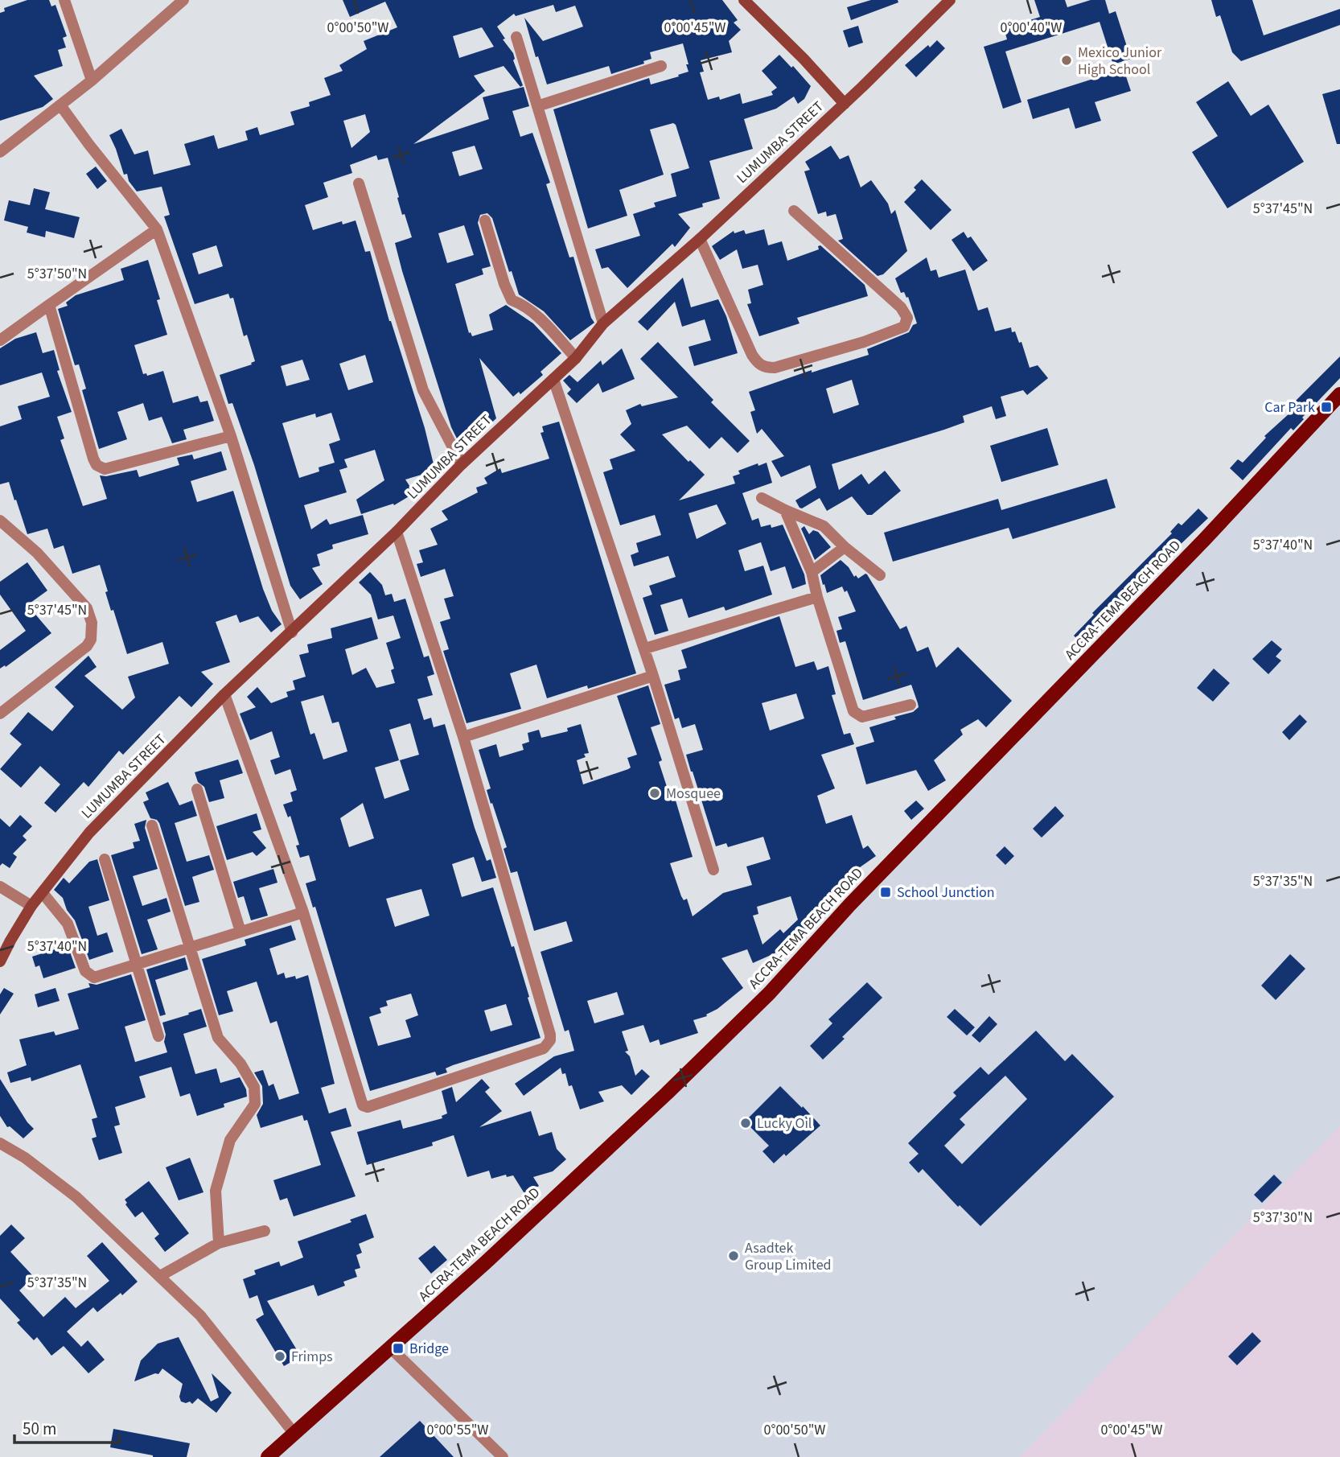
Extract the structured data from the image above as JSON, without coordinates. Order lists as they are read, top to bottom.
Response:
{
  "streets": {
    "main road": ["LUMUMBA STREET", "ACCRA-TEMA BEACH ROAD"]
  },
  "places": {
    "other": [
      "Mexico Junior High School",
      "Mosquee",
      "Lucky Oil",
      "Asadtek Group Limited",
      "Frimps"
    ],
    "transit": ["Car Park", "School Junction", "Bridge"]
  },
  "scale_bar": "50 m",
  "coordinates": [
    "0°00'50\"W",
    "0°00'45\"W",
    "0°00'40\"W",
    "5°37'45\"N",
    "5°37'50\"N",
    "5°37'40\"N",
    "5°37'35\"N",
    "5°37'30\"N",
    "0°00'55\"W"
  ]
}
